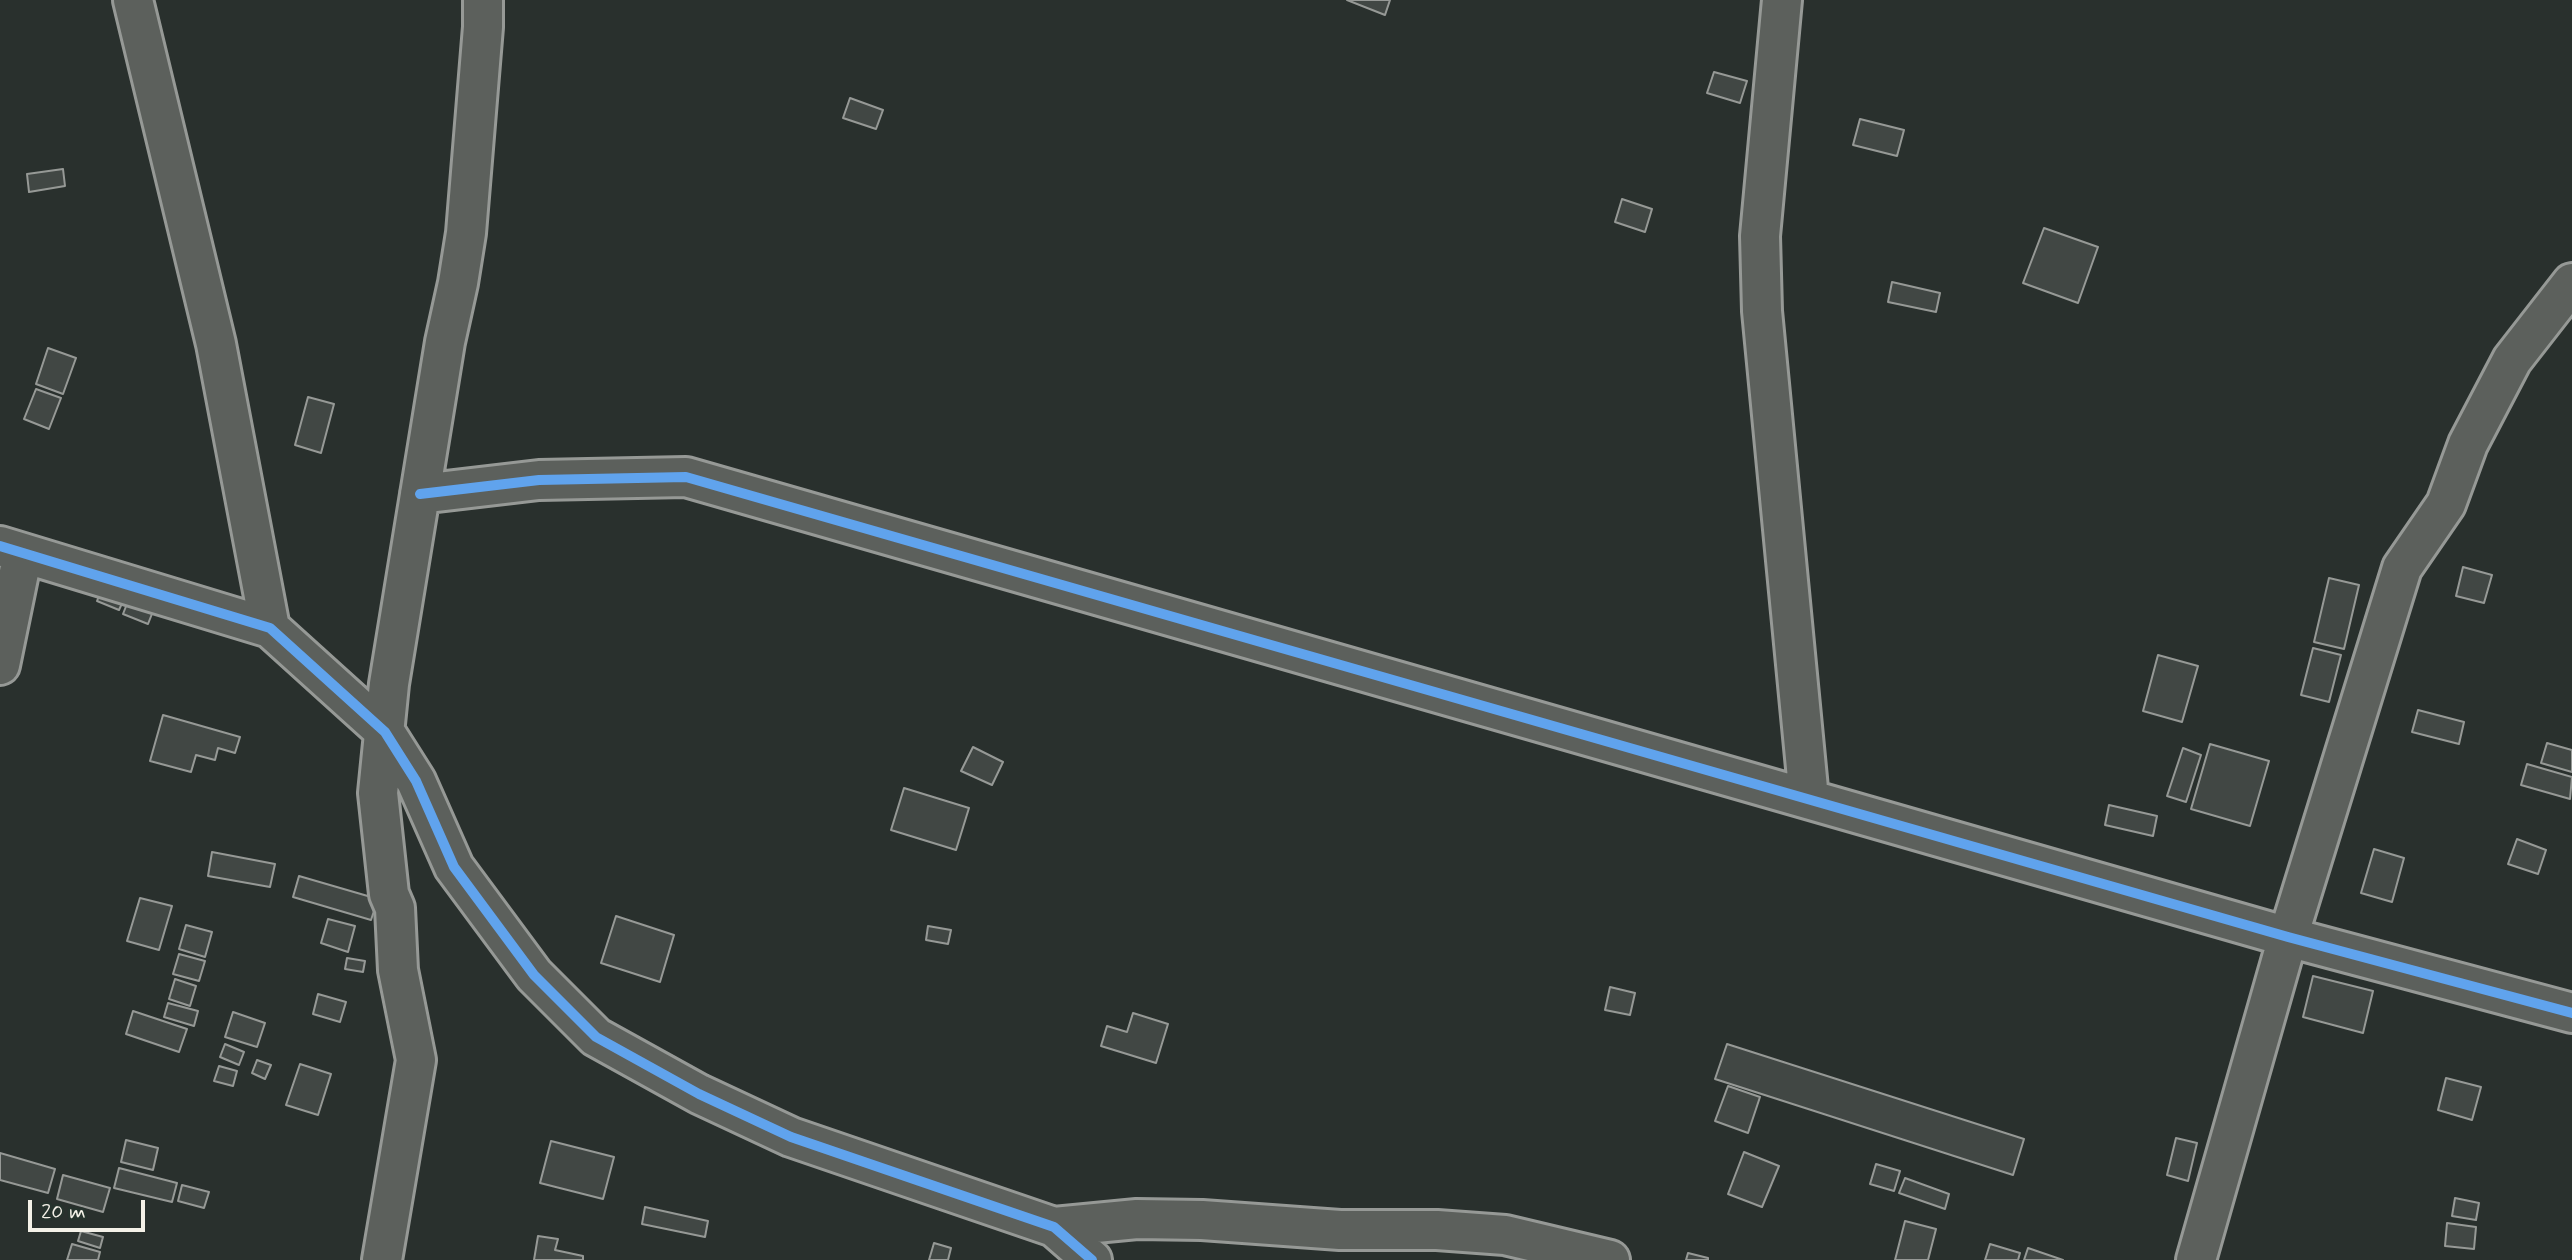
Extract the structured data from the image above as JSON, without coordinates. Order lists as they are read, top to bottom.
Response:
{
  "scale_bar": "20 m"
}
